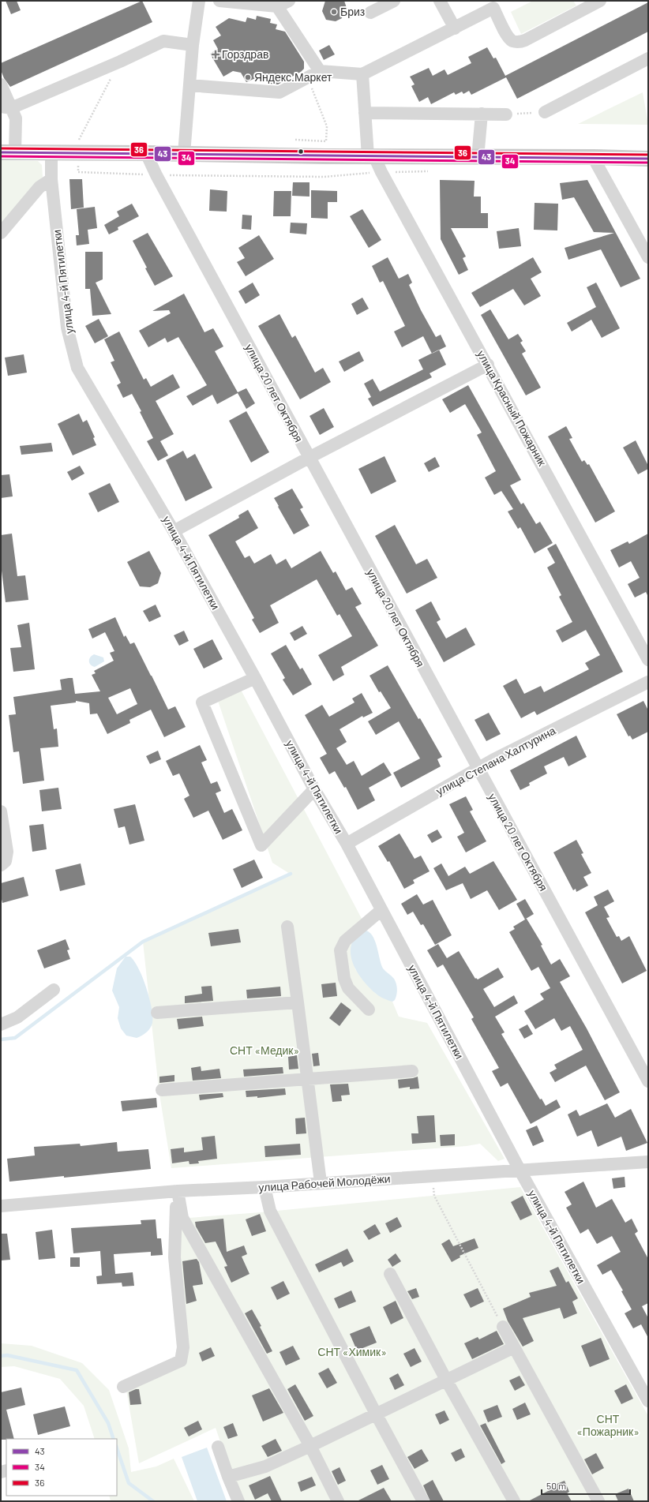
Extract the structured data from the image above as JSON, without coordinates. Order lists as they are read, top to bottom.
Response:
{
  "streets": {
    "street": [
      "улица 4-й Пятилетки",
      "улица 20 лет Октября",
      "улица Красный Пожарник",
      "улица Степана Халтурина",
      "улица Рабочей Молодёжи"
    ]
  },
  "crossings": [
    ["улица 4-й Пятилетки", "улица Степана Халтурина"],
    ["улица 4-й Пятилетки", "улица Рабочей Молодёжи"],
    ["улица 20 лет Октября", "улица Степана Халтурина"]
  ],
  "parks": ["СНТ «Медик»", "СНТ «Химик»", "СНТ «Пожарник»"],
  "places": {
    "other": ["Бриз", "Яндекс.Маркет"],
    "health": ["Горздрав"]
  },
  "lines": ["transit line 36", "transit line 43", "transit line 34"],
  "legend": ["43", "34", "36"],
  "scale_bar": "50 m"
}
